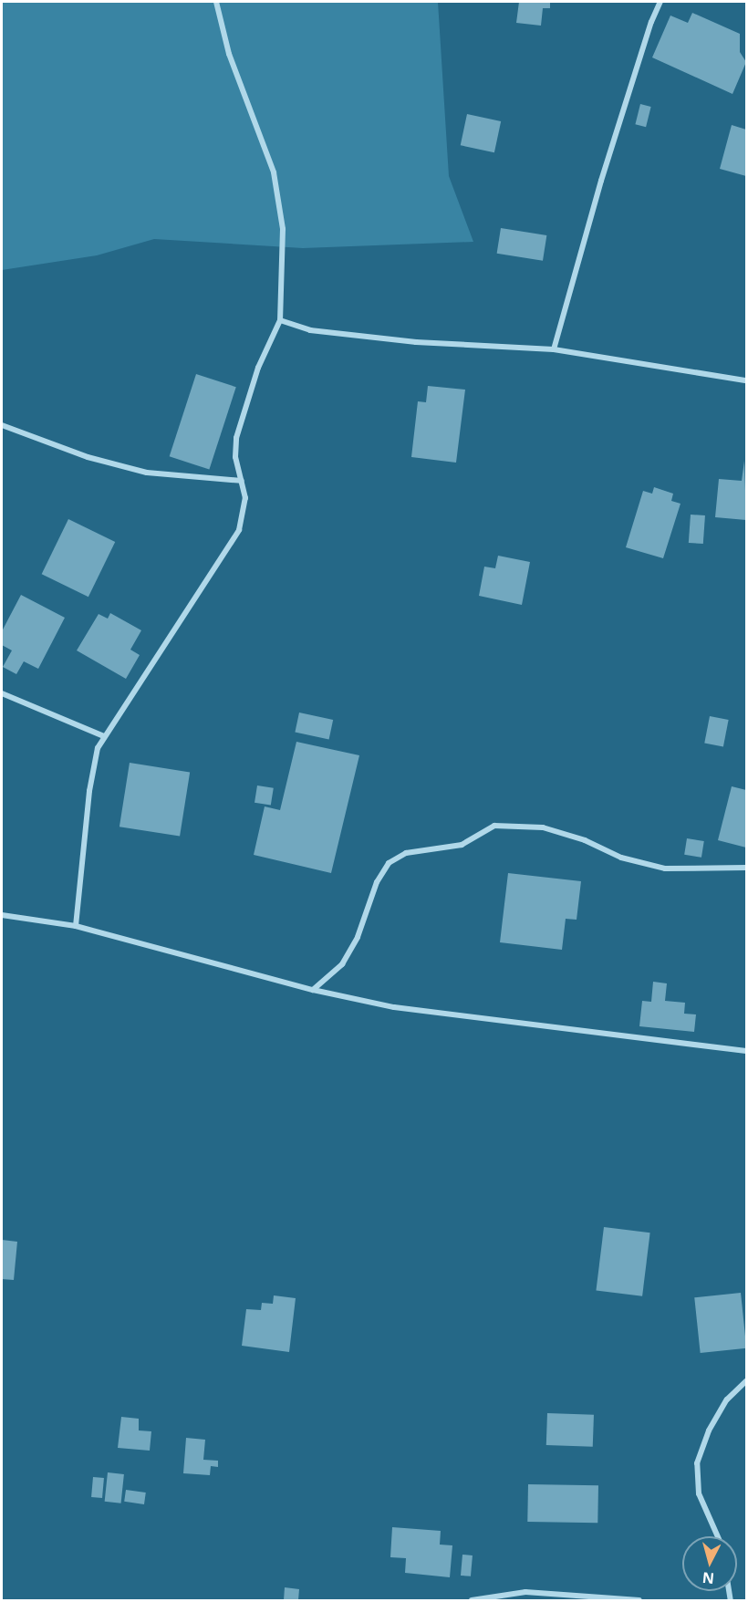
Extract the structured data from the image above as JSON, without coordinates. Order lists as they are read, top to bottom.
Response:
{
  "north": "bottom"
}
